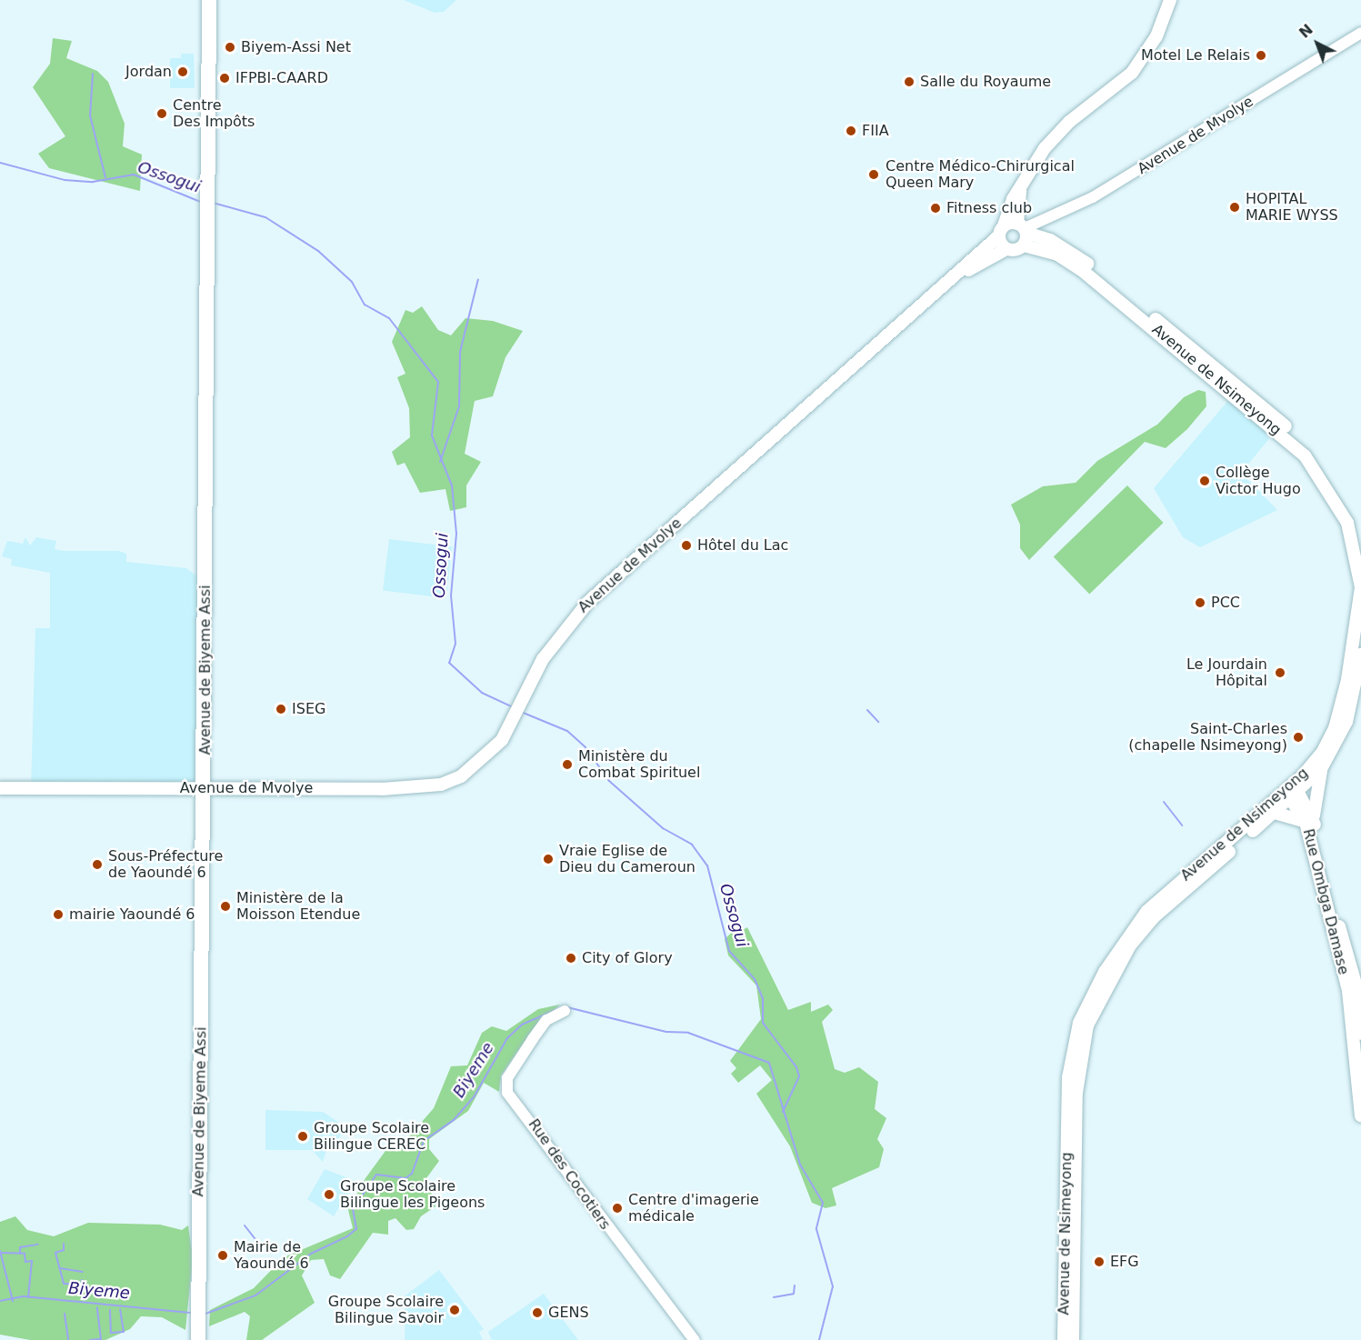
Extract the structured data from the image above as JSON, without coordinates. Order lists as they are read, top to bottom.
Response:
{
  "streets": {
    "main road": [
      "Avenue de Mvolye",
      "Avenue de Nsimeyong",
      "Avenue de Biyeme Assi",
      "Rue Ombga Damase"
    ],
    "street": ["Rue des Cocotiers"]
  },
  "crossings": [
    ["Avenue de Mvolye", "Avenue de Nsimeyong"],
    ["Avenue de Mvolye", "Avenue de Biyeme Assi"],
    ["Avenue de Nsimeyong", "Rue Ombga Damase"]
  ],
  "water": ["Ossogui", "Biyeme"],
  "places": [
    "Biyem-Assi Net",
    "Motel Le Relais",
    "Jordan",
    "IFPBI-CAARD",
    "Salle du Royaume",
    "Centre Des Impôts",
    "FIIA",
    "Centre Médico-Chirurgical Queen Mary",
    "HOPITAL MARIE WYSS",
    "Fitness club",
    "Collège Victor Hugo",
    "Hôtel du Lac",
    "PCC",
    "Le Jourdain Hôpital",
    "ISEG",
    "Saint-Charles (chapelle Nsimeyong)",
    "Ministère du Combat Spirituel",
    "Vraie Eglise de Dieu du Cameroun",
    "Sous-Préfecture de Yaoundé 6",
    "Ministère de la Moisson Etendue",
    "mairie Yaoundé 6",
    "City of Glory",
    "Groupe Scolaire Bilingue CEREC",
    "Groupe Scolaire Bilingue les Pigeons",
    "Centre d'imagerie médicale",
    "Mairie de Yaoundé 6",
    "EFG",
    "Groupe Scolaire Bilingue Savoir",
    "GENS"
  ],
  "north": "top left"
}
